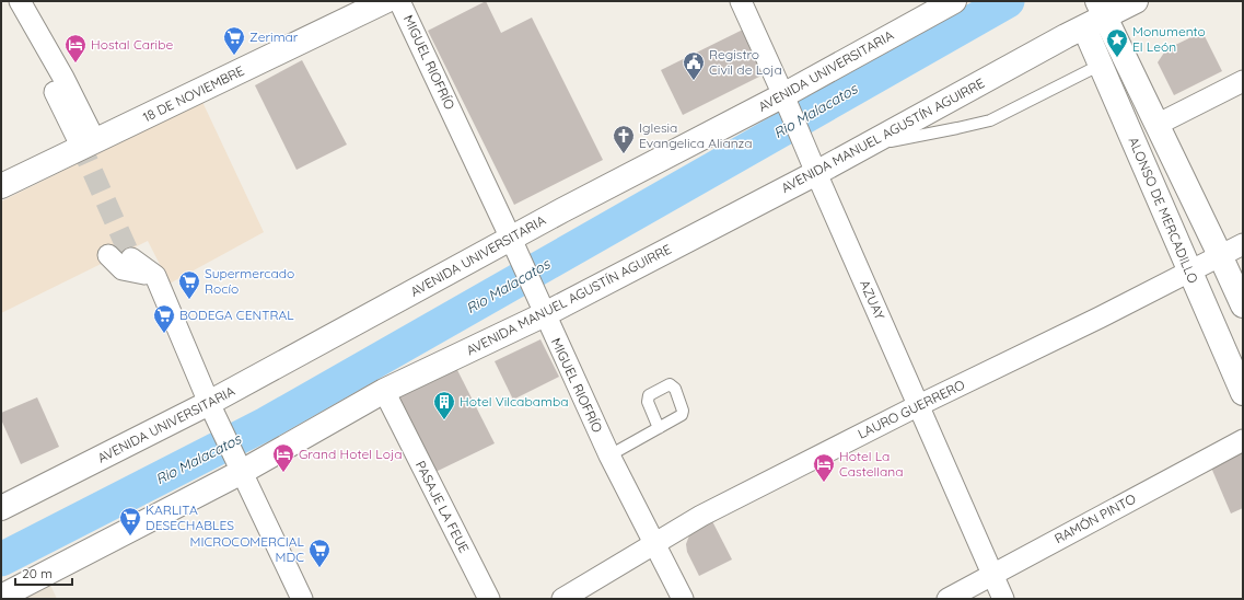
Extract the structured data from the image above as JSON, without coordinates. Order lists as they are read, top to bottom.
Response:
{
  "streets": {
    "main road": [
      "AVENIDA UNIVERSITARIA",
      "18 DE NOVIEMBRE",
      "AVENIDA MANUEL AGUSTÍN AGUIRRE",
      "ALONSO DE MERCADILLO"
    ],
    "street": [
      "MIGUEL RIOFRÍO",
      "AZUAY",
      "LAURO GUERRERO",
      "PASAJE LA FEUE",
      "RAMÓN PINTO"
    ]
  },
  "crossings": [
    ["MIGUEL RIOFRÍO", "AVENIDA UNIVERSITARIA"],
    ["MIGUEL RIOFRÍO", "AVENIDA MANUEL AGUSTÍN AGUIRRE"],
    ["MIGUEL RIOFRÍO", "LAURO GUERRERO"],
    ["AVENIDA UNIVERSITARIA", "AZUAY"],
    ["AVENIDA MANUEL AGUSTÍN AGUIRRE", "ALONSO DE MERCADILLO"],
    ["AVENIDA MANUEL AGUSTÍN AGUIRRE", "AZUAY"],
    ["AVENIDA MANUEL AGUSTÍN AGUIRRE", "PASAJE LA FEUE"],
    ["ALONSO DE MERCADILLO", "LAURO GUERRERO"],
    ["AZUAY", "LAURO GUERRERO"],
    ["AZUAY", "RAMÓN PINTO"]
  ],
  "water": ["Rio Malacatos"],
  "places": {
    "supermarket": [
      "Zerimar",
      "Supermercado Rocío",
      "BODEGA CENTRAL",
      "KARLITA DESECHABLES",
      "MICROCOMERCIAL MDC"
    ],
    "place": ["Monumento El León"],
    "hotel": ["Hostal Caribe", "Grand Hotel Loja", "Hotel La Castellana"],
    "public building": ["Registro Civil de Loja"],
    "church": ["Iglesia Evangelica Alianza"],
    "building": ["Hotel Vilcabamba"]
  },
  "scale_bar": "20 m"
}
